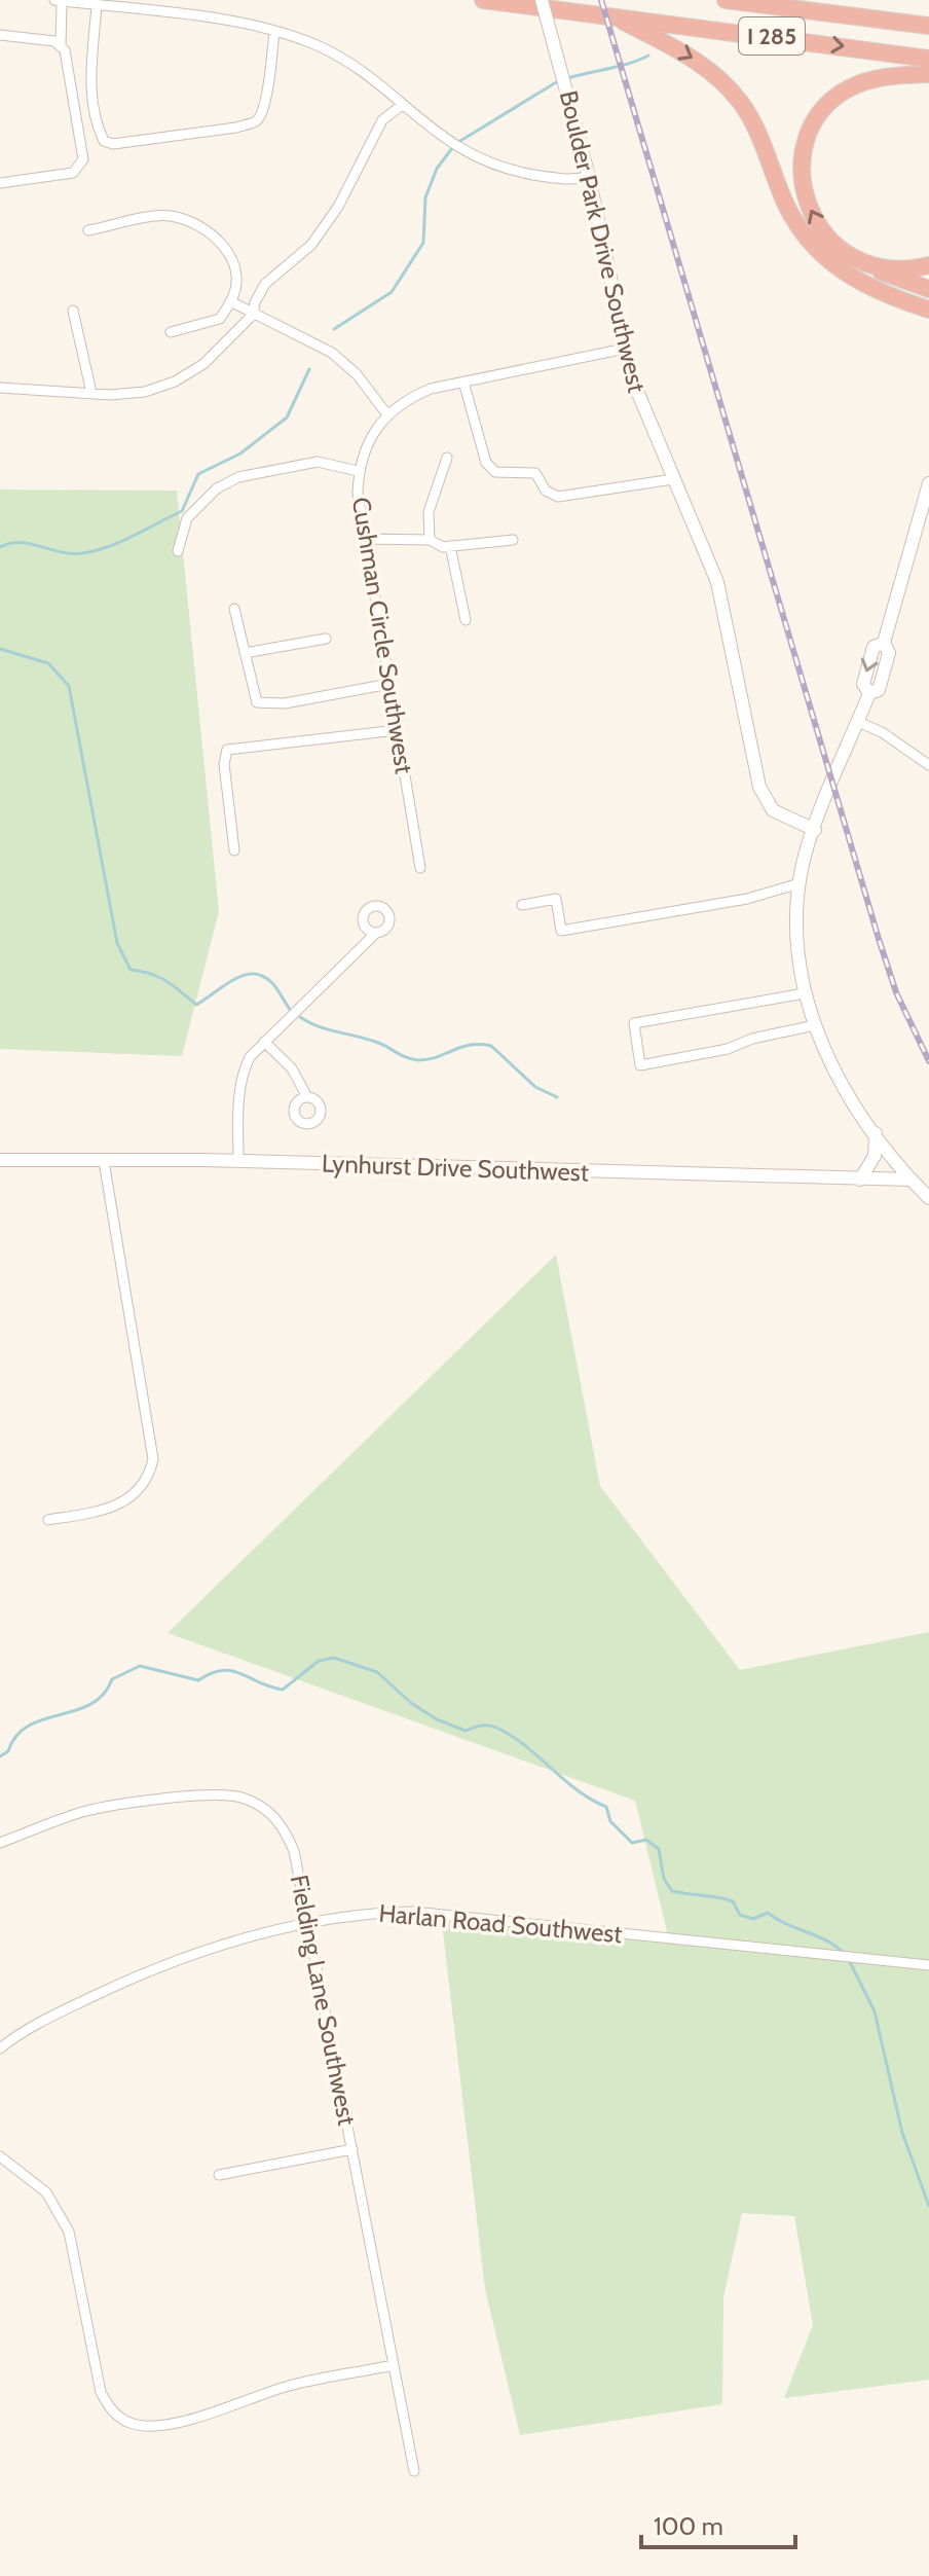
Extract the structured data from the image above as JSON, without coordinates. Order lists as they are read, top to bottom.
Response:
{
  "streets": {
    "highway": ["I 285"],
    "street": [
      "Boulder Park Drive Southwest",
      "Cushman Circle Southwest",
      "Lynhurst Drive Southwest",
      "Harlan Road Southwest",
      "Fielding Lane Southwest"
    ]
  },
  "crossings": [
    ["Boulder Park Drive Southwest", "Cushman Circle Southwest"],
    ["Harlan Road Southwest", "Fielding Lane Southwest"]
  ],
  "scale_bar": "100 m"
}
